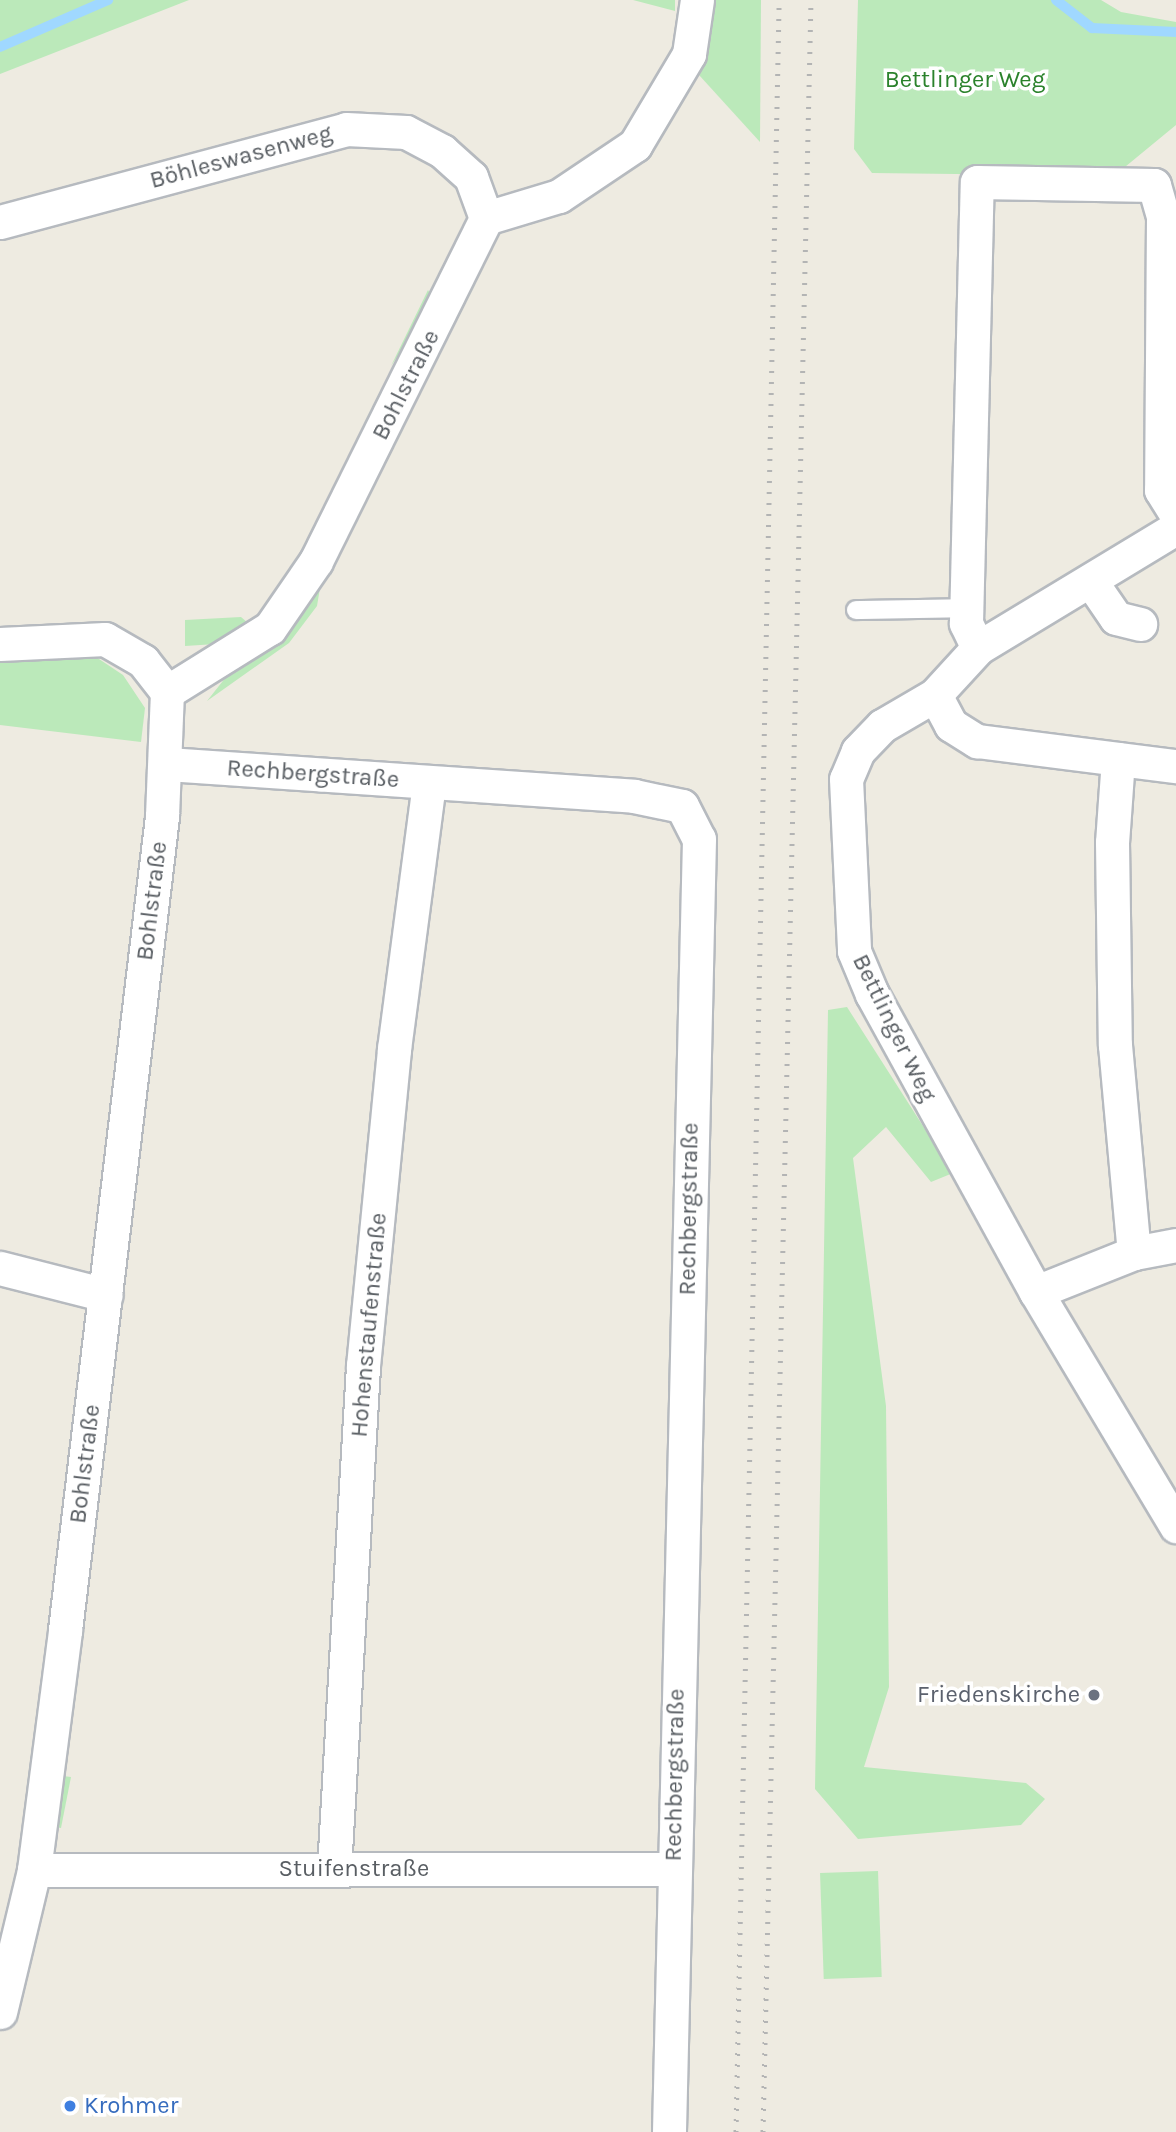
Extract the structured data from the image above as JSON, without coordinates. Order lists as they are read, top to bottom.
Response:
{
  "streets": {
    "street": [
      "Böhleswasenweg",
      "Bohlstraße",
      "Rechbergstraße",
      "Bettlinger Weg",
      "Hohenstaufenstraße",
      "Stuifenstraße"
    ]
  },
  "crossings": [
    ["Böhleswasenweg", "Bohlstraße"],
    ["Bohlstraße", "Rechbergstraße"],
    ["Bohlstraße", "Stuifenstraße"],
    ["Rechbergstraße", "Hohenstaufenstraße"],
    ["Rechbergstraße", "Stuifenstraße"],
    ["Hohenstaufenstraße", "Stuifenstraße"]
  ],
  "parks": ["Bettlinger Weg"],
  "places": ["Friedenskirche", "Krohmer"]
}
